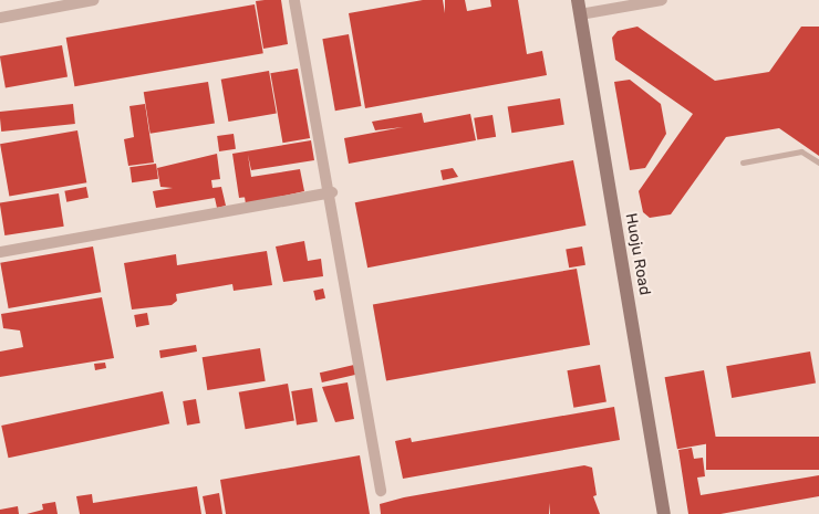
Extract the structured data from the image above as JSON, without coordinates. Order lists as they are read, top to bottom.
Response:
{
  "streets": {
    "street": ["Huoju Road"]
  }
}
